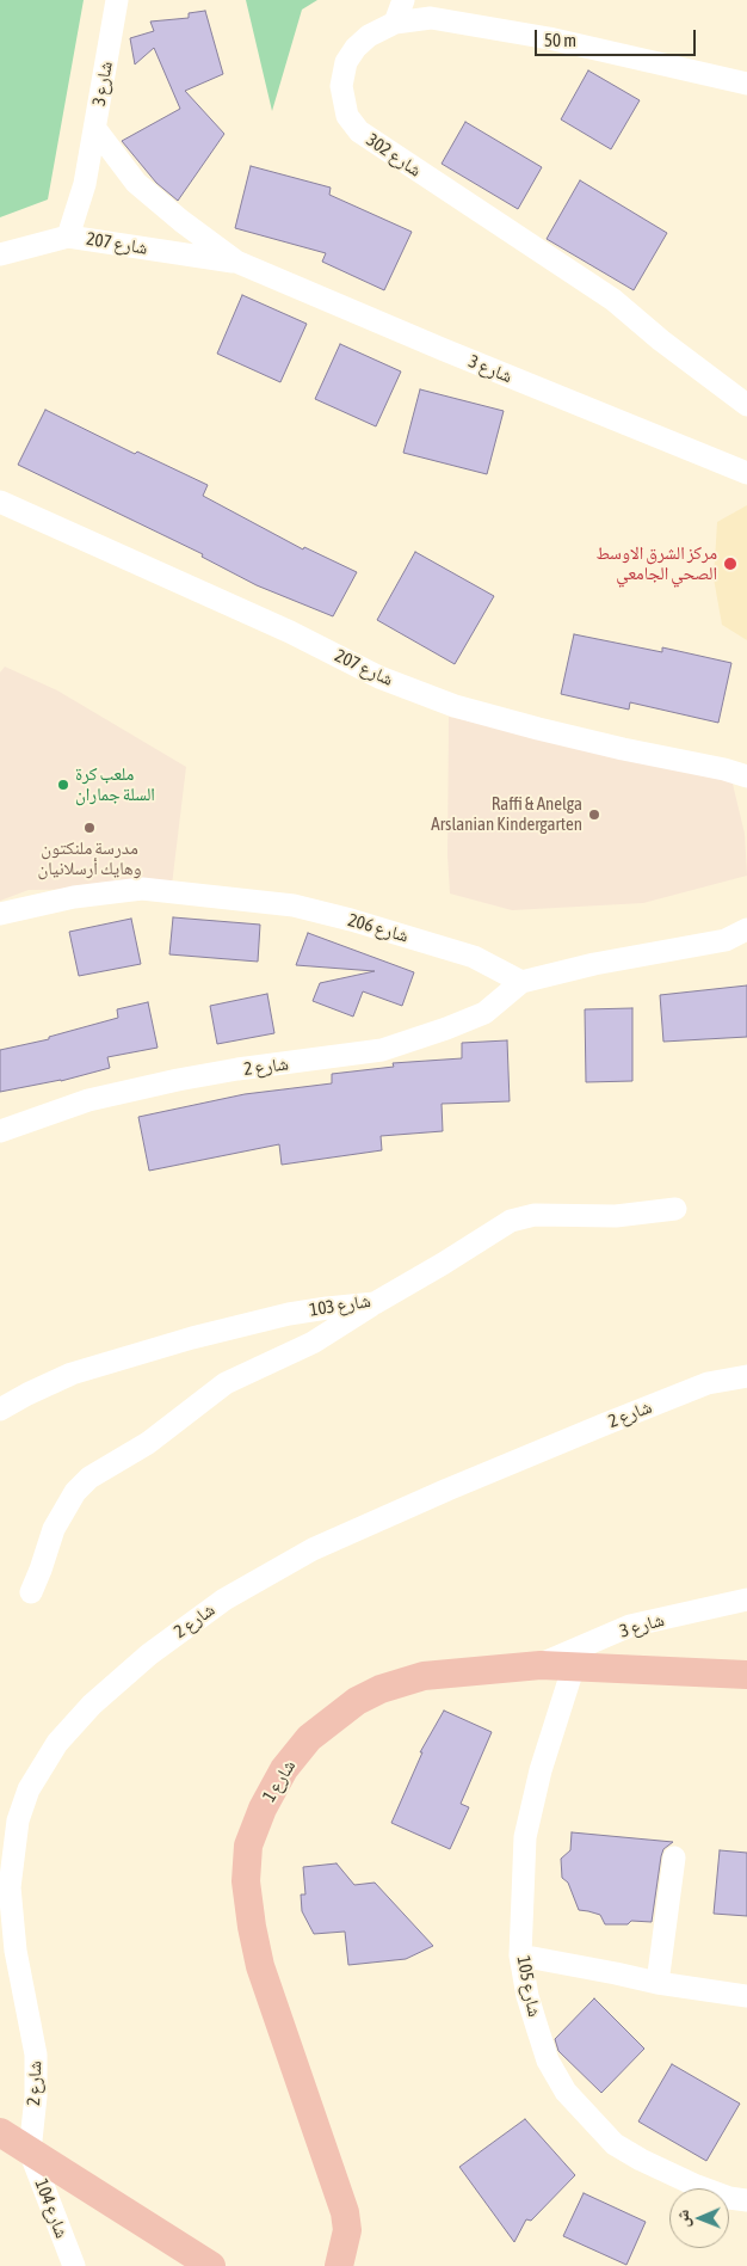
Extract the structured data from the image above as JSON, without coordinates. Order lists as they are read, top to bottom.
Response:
{
  "streets": {
    "main road": ["شارع 1"],
    "street": [
      "شارع 3",
      "شارع 302",
      "شارع 207",
      "شارع 206",
      "شارع 2",
      "شارع 103",
      "شارع 105",
      "شارع 104"
    ]
  },
  "crossings": [
    ["شارع 3", "شارع 207"],
    ["شارع 3", "شارع 1"],
    ["شارع 206", "شارع 2"],
    ["شارع 2", "شارع 104"],
    ["شارع 1", "شارع 105"]
  ],
  "places": [
    "مركز الشرق الاوسط الصحي الجامعي",
    "ملعب كرة السلة جماران",
    "Raffi & Anelga Arslanian Kindergarten",
    "مدرسة ملنكتون وهايك أرسلانيان"
  ],
  "scale_bar": "50 m",
  "north": "left"
}
